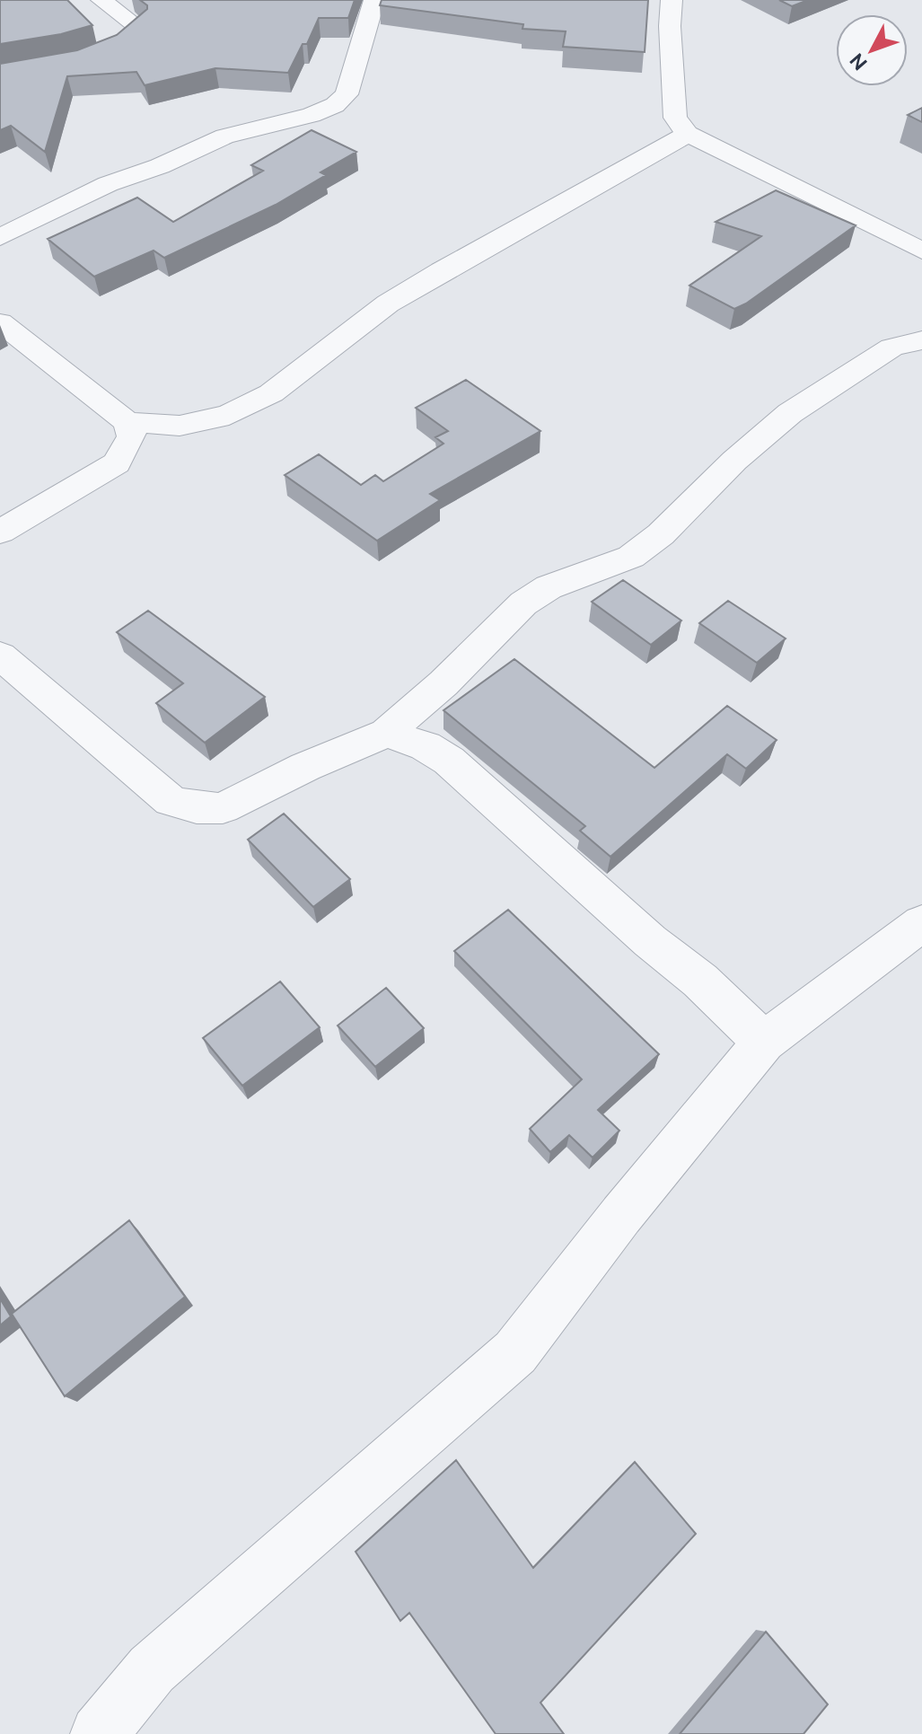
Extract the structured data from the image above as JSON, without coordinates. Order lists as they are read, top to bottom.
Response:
{
  "north": "bottom left"
}
